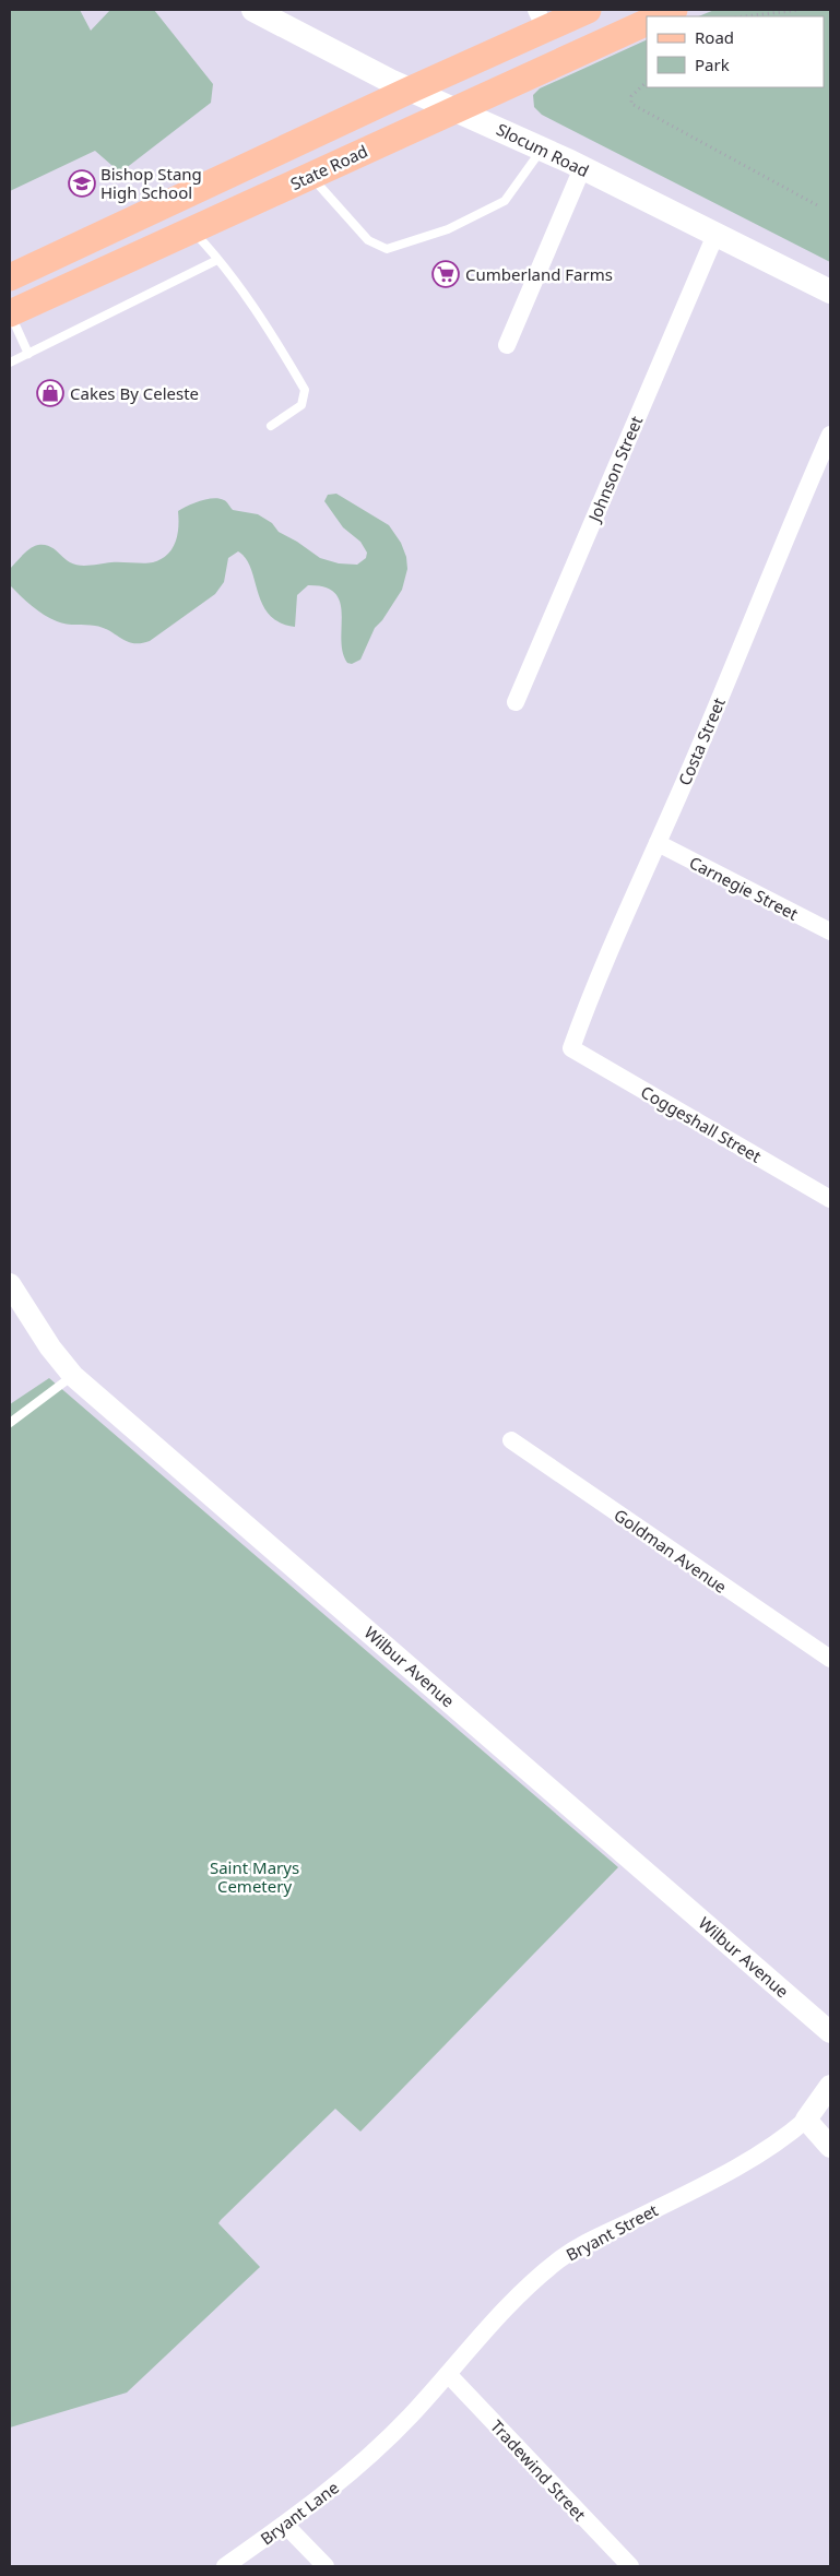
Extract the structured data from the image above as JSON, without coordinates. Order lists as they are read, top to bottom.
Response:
{
  "streets": {
    "main road": ["Slocum Road", "State Road"],
    "street": [
      "Johnson Street",
      "Costa Street",
      "Carnegie Street",
      "Coggeshall Street",
      "Goldman Avenue",
      "Wilbur Avenue",
      "Bryant Street",
      "Tradewind Street",
      "Bryant Lane"
    ]
  },
  "crossings": [
    ["Slocum Road", "State Road"],
    ["Slocum Road", "Johnson Street"],
    ["Costa Street", "Carnegie Street"],
    ["Costa Street", "Coggeshall Street"],
    ["Bryant Street", "Tradewind Street"],
    ["Bryant Street", "Bryant Lane"]
  ],
  "parks": ["Saint Marys Cemetery"],
  "places": {
    "school or university": ["Bishop Stang High School"],
    "supermarket": ["Cumberland Farms"],
    "shop": ["Cakes By Celeste"]
  },
  "legend": ["Road", "Park"]
}
